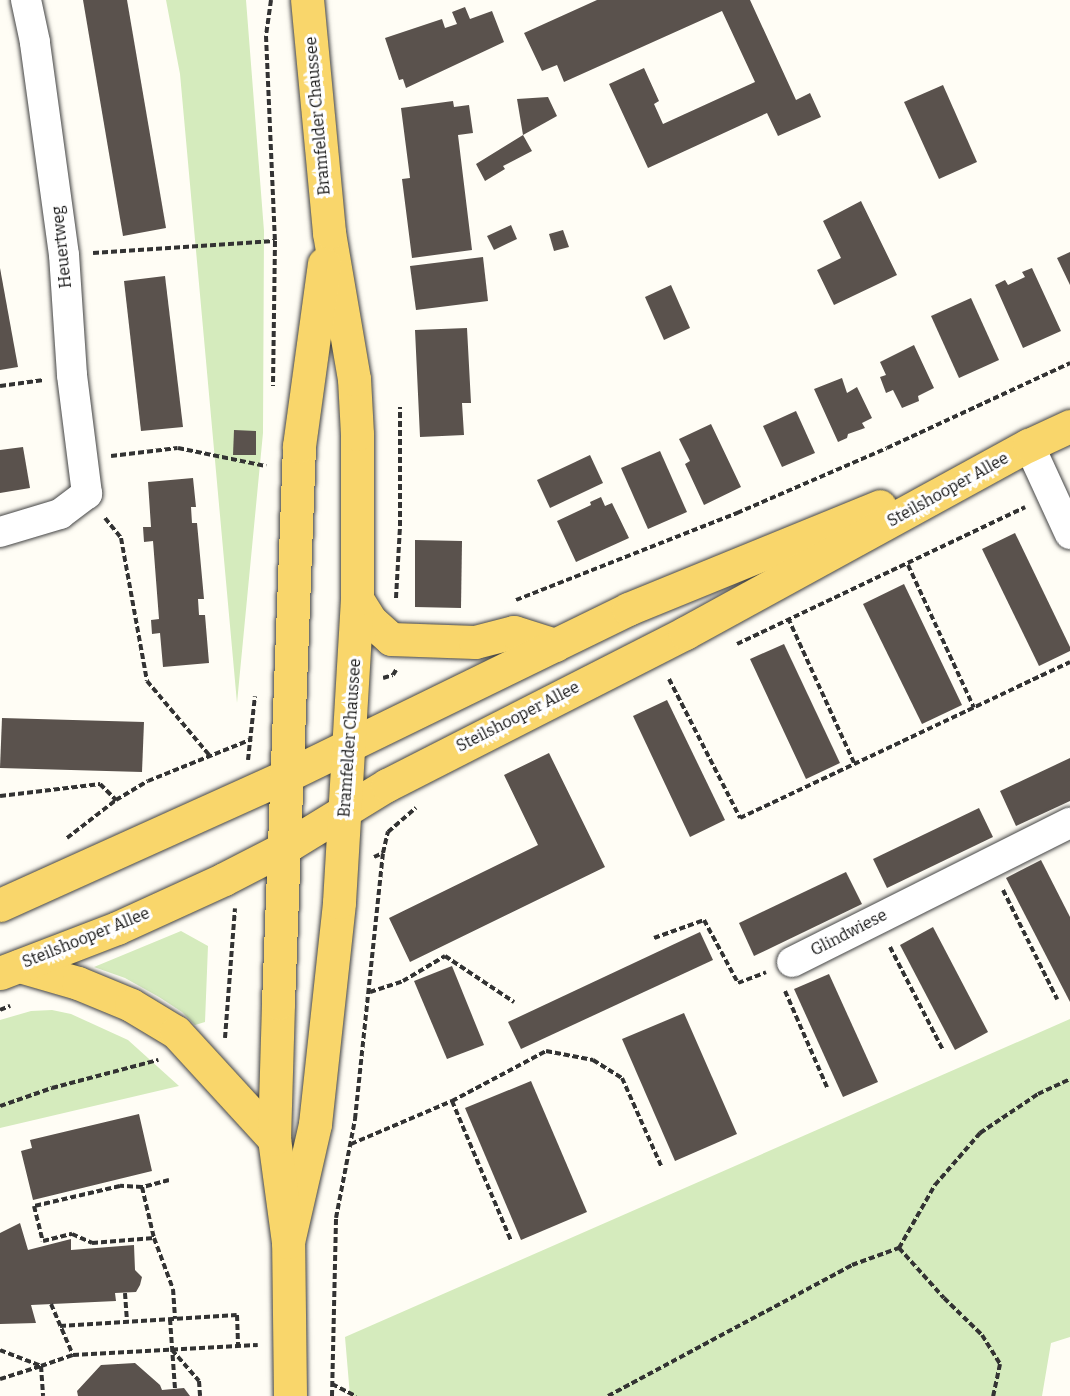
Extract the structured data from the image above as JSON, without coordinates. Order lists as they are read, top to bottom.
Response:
{
  "streets": {
    "main road": ["Bramfelder Chaussee", "Steilshooper Allee"],
    "street": ["Heuertweg", "Glindwiese"]
  },
  "crossings": [
    ["Bramfelder Chaussee", "Steilshooper Allee"]
  ]
}
